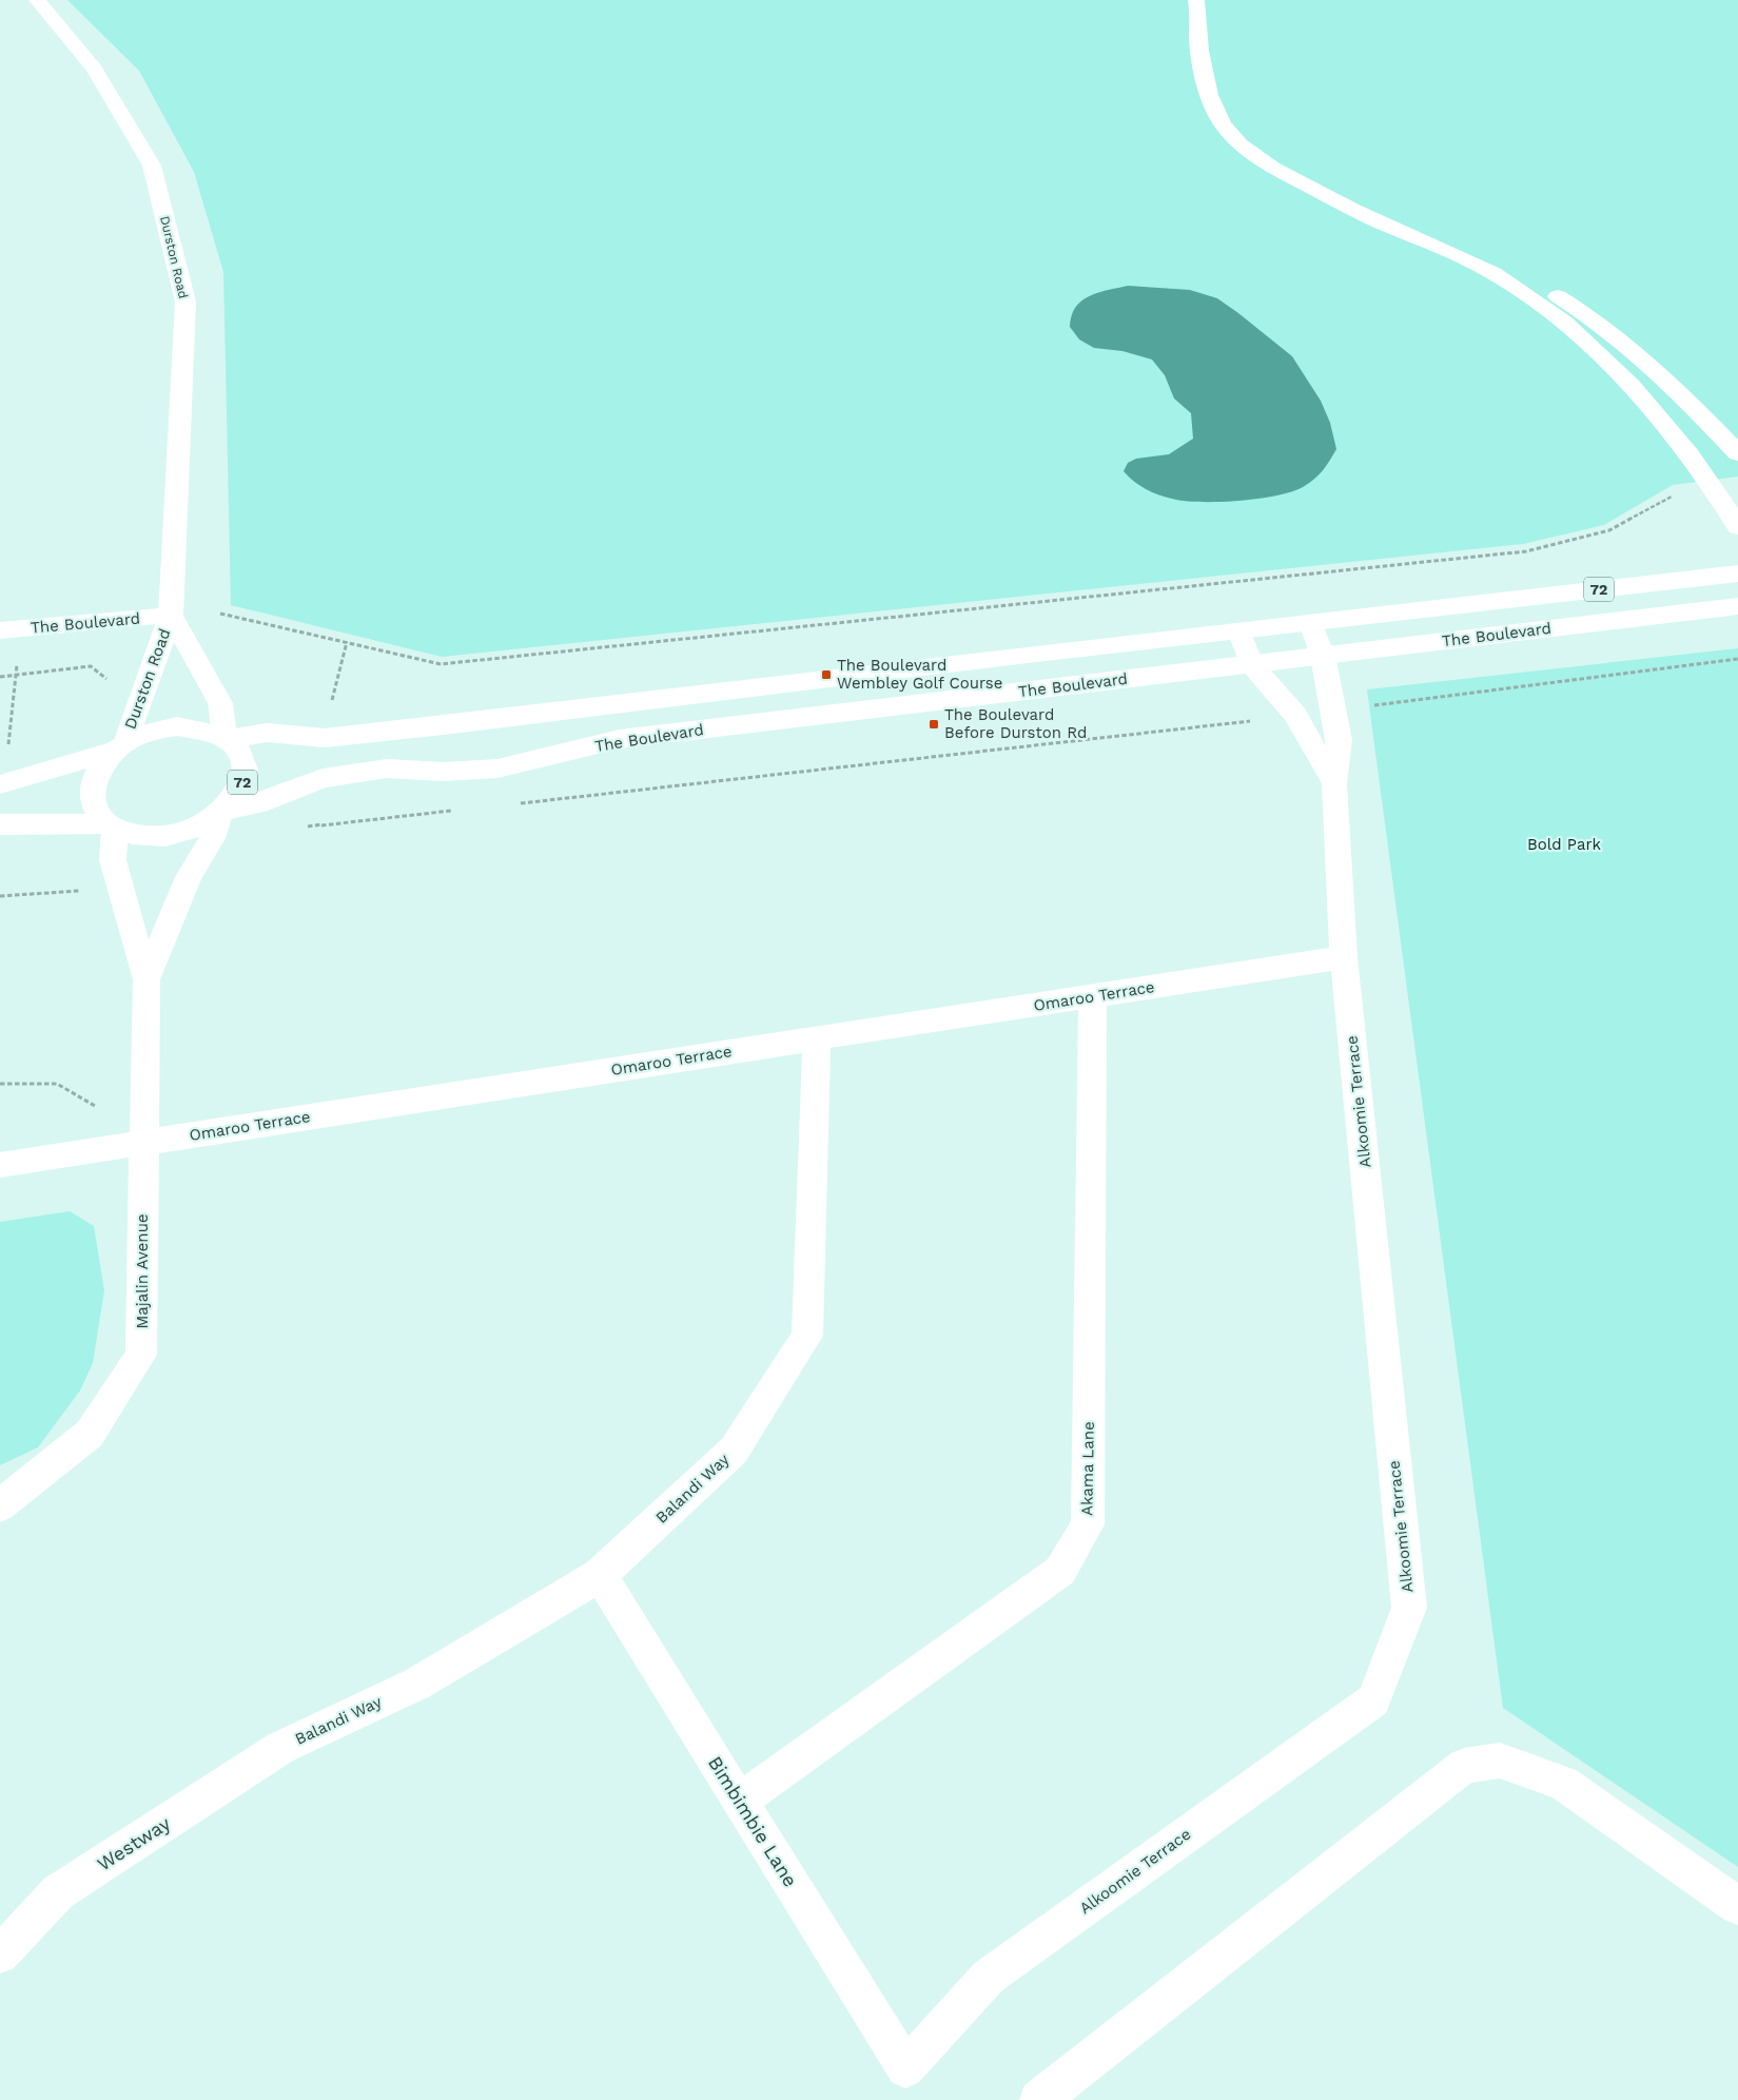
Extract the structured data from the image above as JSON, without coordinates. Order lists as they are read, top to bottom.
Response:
{
  "streets": {
    "street": [
      "Durston Road",
      "72",
      "The Boulevard",
      "Omaroo Terrace",
      "Alkoomie Terrace",
      "Majalin Avenue",
      "Akama Lane",
      "Balandi Way",
      "Bimbimbie Lane",
      "Westway"
    ]
  },
  "crossings": [
    ["Durston Road", "The Boulevard"],
    ["Durston Road", "Majalin Avenue"],
    ["The Boulevard", "Alkoomie Terrace"],
    ["The Boulevard", "Majalin Avenue"],
    ["Omaroo Terrace", "Alkoomie Terrace"],
    ["Omaroo Terrace", "Majalin Avenue"],
    ["Omaroo Terrace", "Akama Lane"],
    ["Omaroo Terrace", "Balandi Way"],
    ["Alkoomie Terrace", "Bimbimbie Lane"],
    ["Akama Lane", "Bimbimbie Lane"],
    ["Balandi Way", "Bimbimbie Lane"],
    ["Balandi Way", "Westway"]
  ],
  "parks": ["Bold Park"],
  "places": {
    "transit": ["The Boulevard Wembley Golf Course", "The Boulevard Before Durston Rd"]
  }
}
